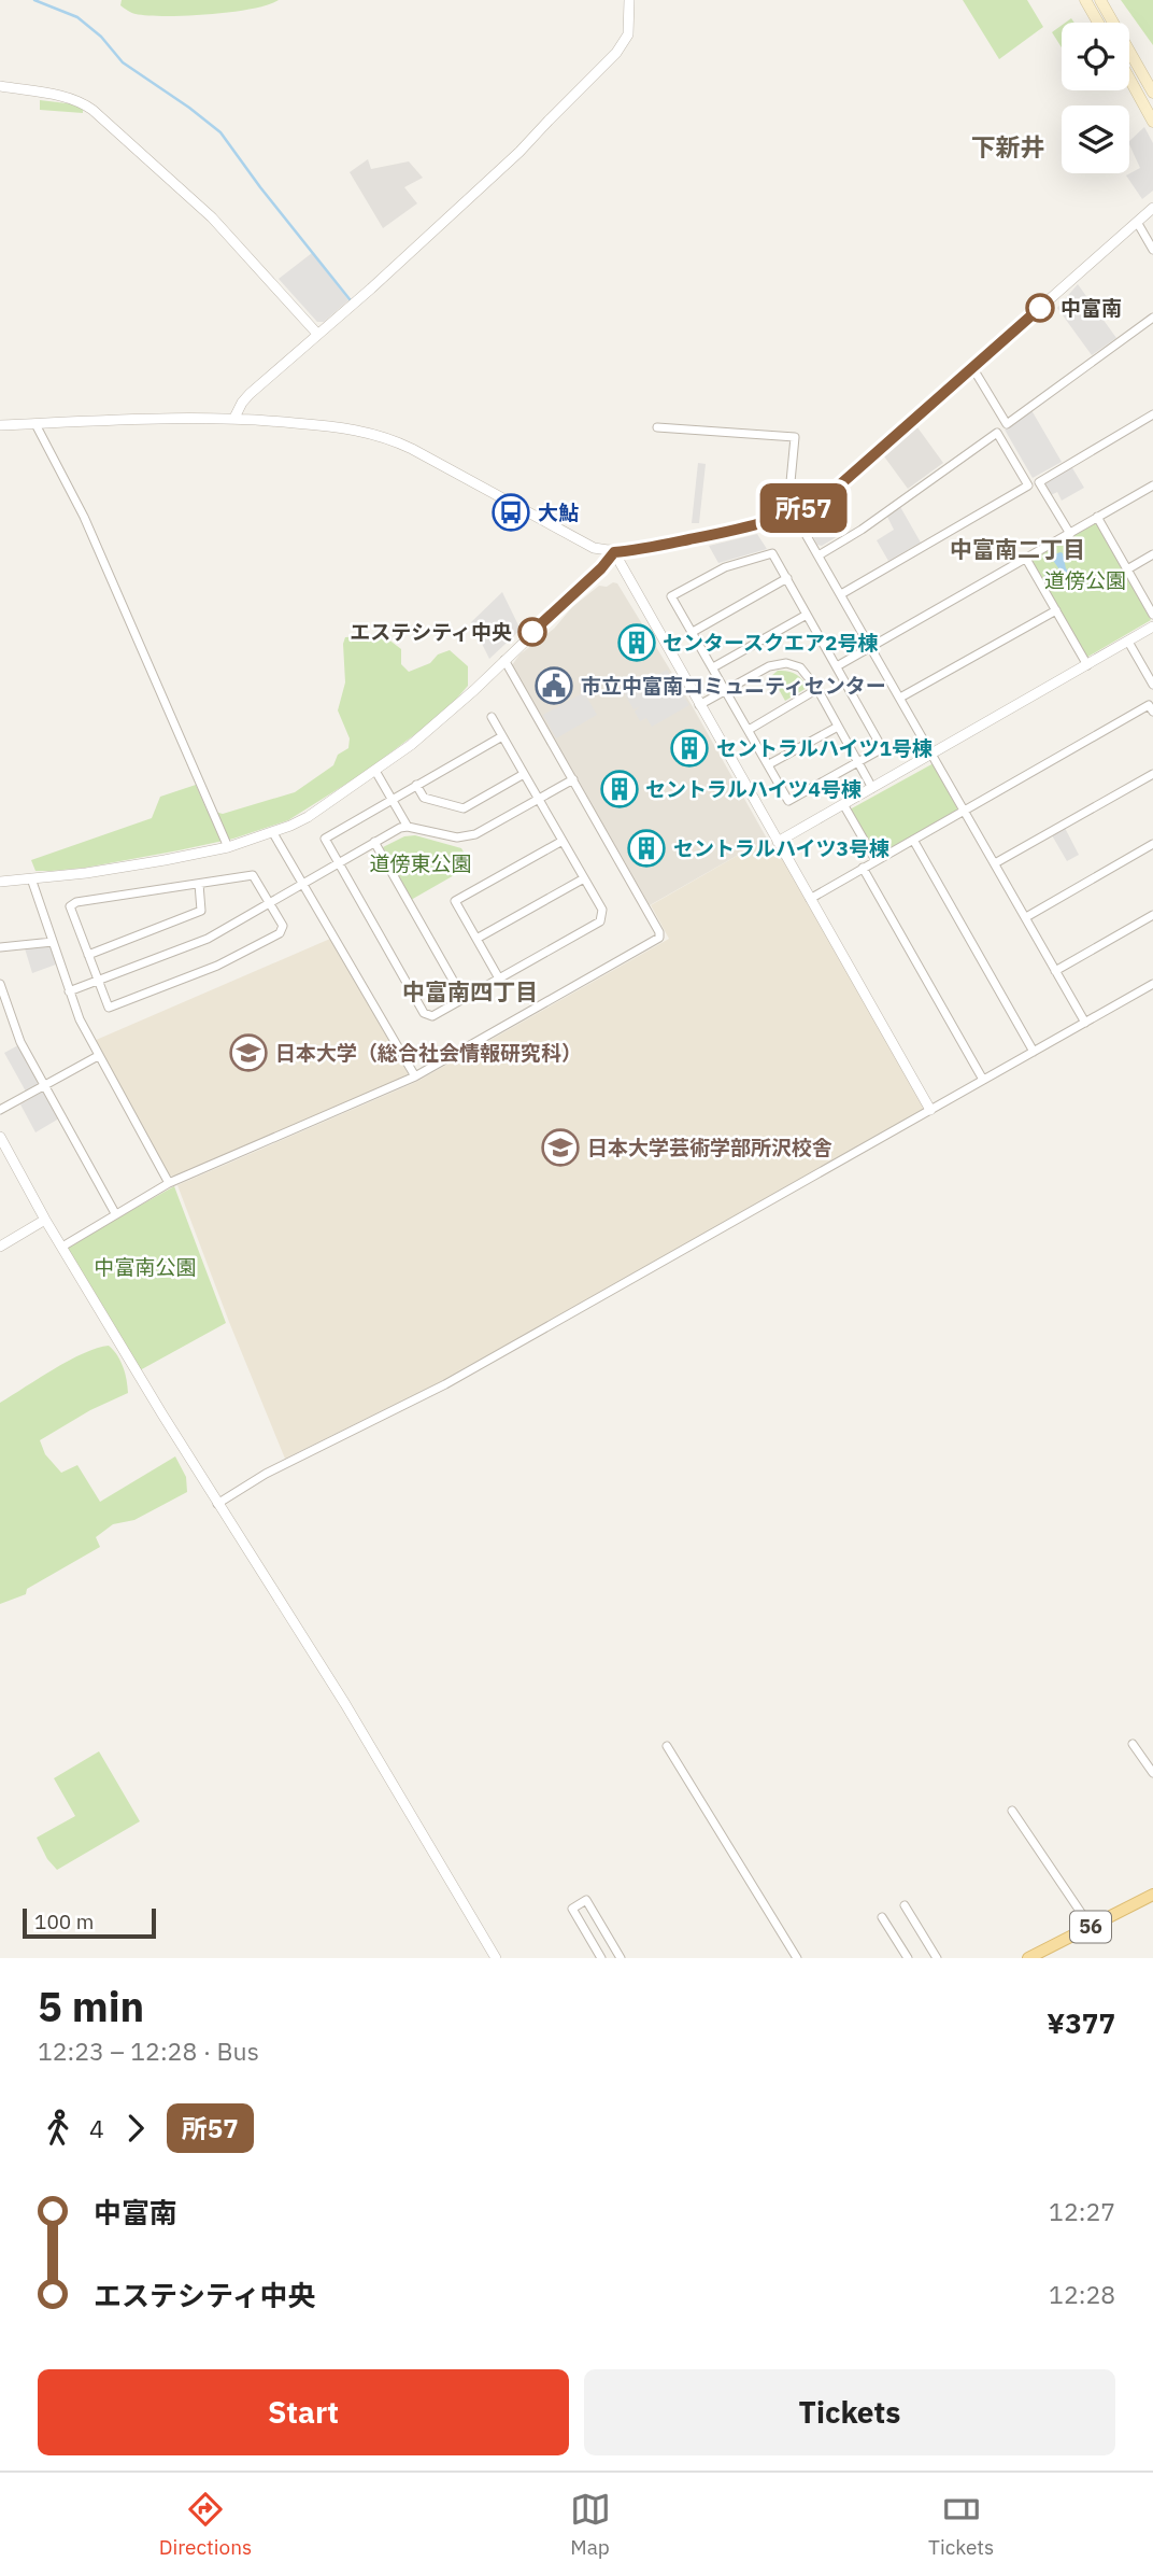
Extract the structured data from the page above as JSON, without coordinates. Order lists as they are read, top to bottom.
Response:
{
  "streets": {
    "main road": ["56"]
  },
  "districts": ["下新井", "中富南二丁目", "中富南四丁目"],
  "parks": ["道傍公園", "道傍東公園", "中富南公園"],
  "places": {
    "other": ["中富南", "エステシティ中央"],
    "bus stop": ["大鮎"],
    "building": [
      "センタースクエア2号棟",
      "セントラルハイツ1号棟",
      "セントラルハイツ4号棟",
      "セントラルハイツ3号棟"
    ],
    "public building": ["市立中富南コミュニティセンター"],
    "school or university": ["日本大学（総合社会情報研究科）", "日本大学芸術学部所沢校舎"]
  },
  "lines": ["bus line 所57"],
  "scale_bar": "100 m",
  "page": {
    "on_map": "所57",
    "scale": "100 m",
    "heading": ["5 min", "12:23 – 12:28 · Bus", "¥377"],
    "legs": ["4", "所57"],
    "list": [
      {
        "name": "中富南",
        "value": "12:27"
      },
      {
        "name": "エステシティ中央",
        "value": "12:28"
      }
    ],
    "buttons": ["Start", "Tickets"],
    "tabs": ["Directions", "Map", "Tickets"]
  }
}
